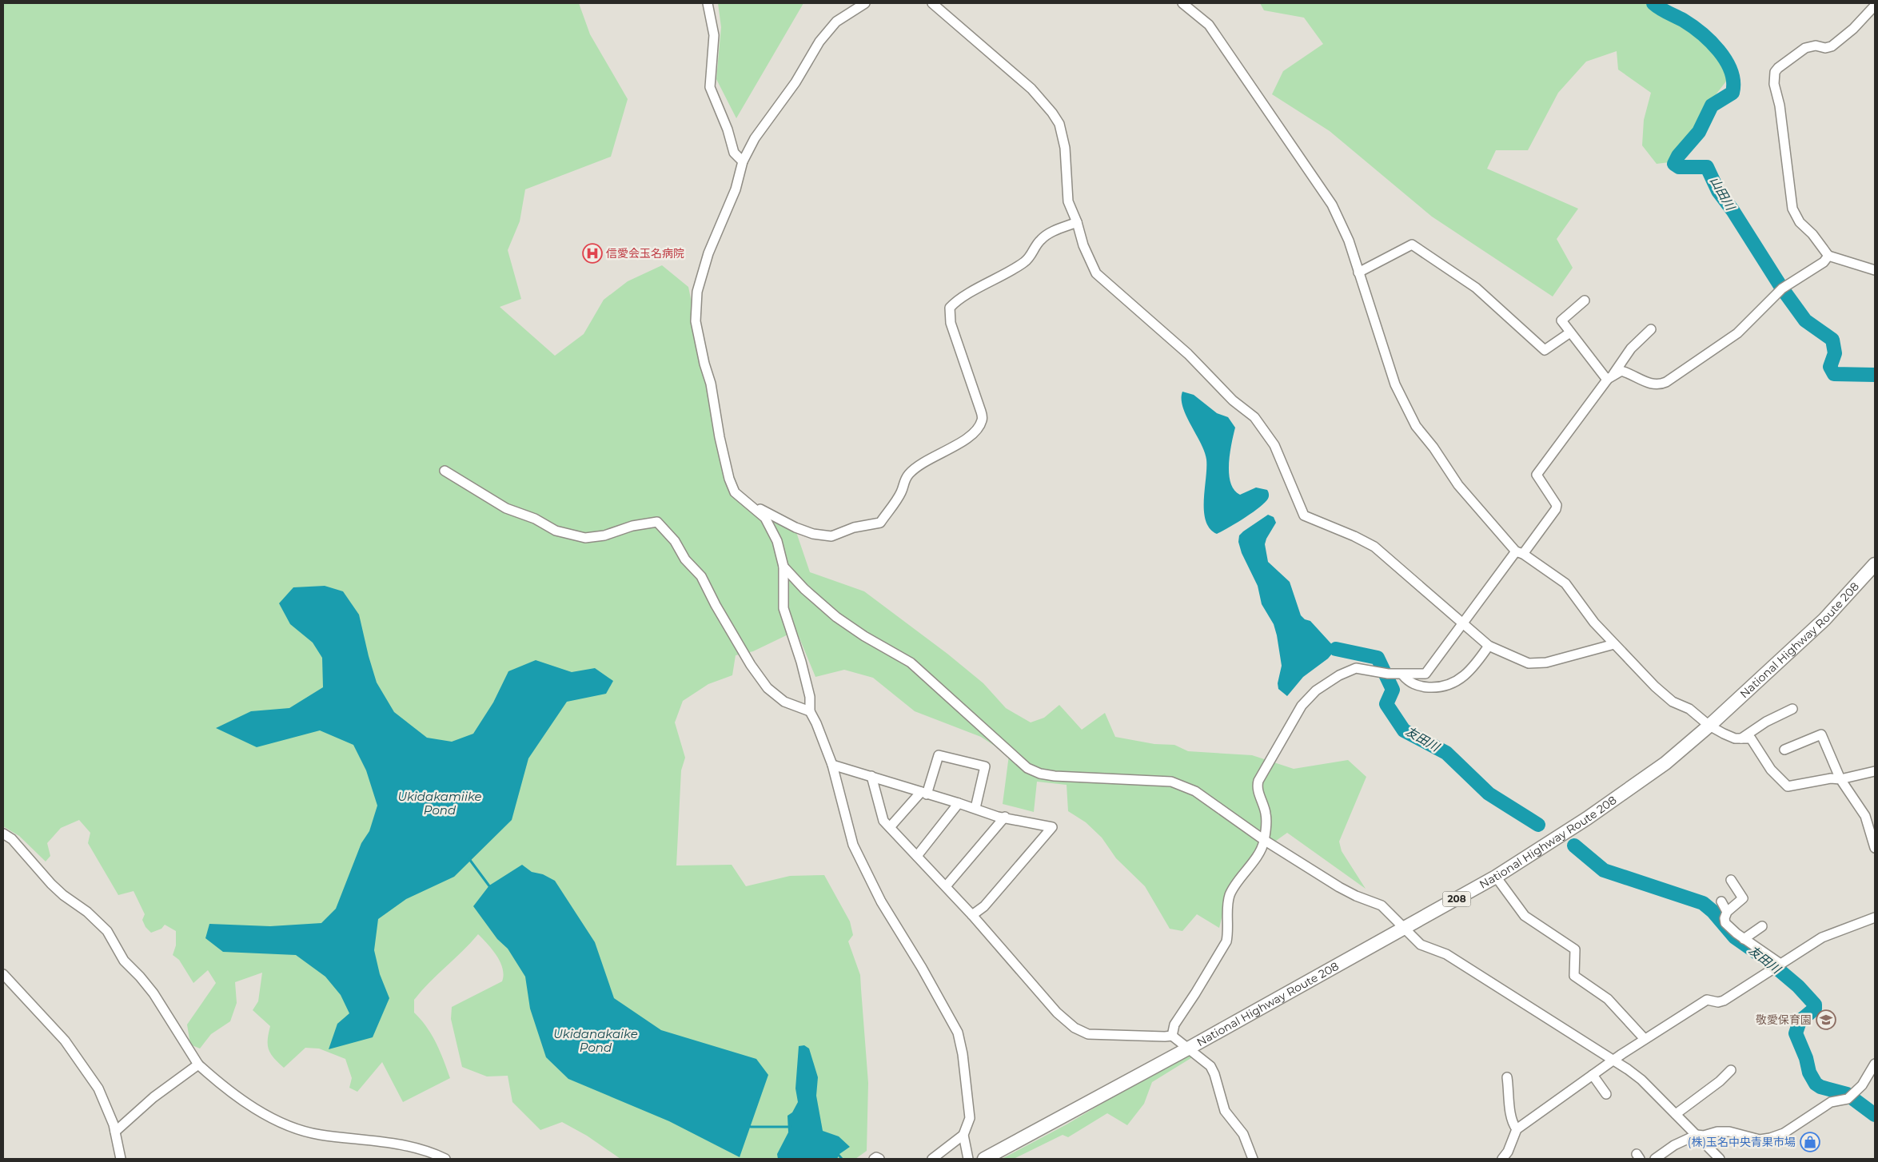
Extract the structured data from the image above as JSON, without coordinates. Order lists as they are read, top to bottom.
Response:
{
  "streets": {
    "highway": ["National Highway Route 208", "208"]
  },
  "water": [
    "山田川",
    "友田川",
    "Ukidakamiike Pond",
    "Ukidanakaike Pond"
  ],
  "places": {
    "hospital": ["信愛会玉名病院"],
    "school or university": ["敬愛保育園"],
    "shop": ["(株)玉名中央青果市場"]
  }
}
